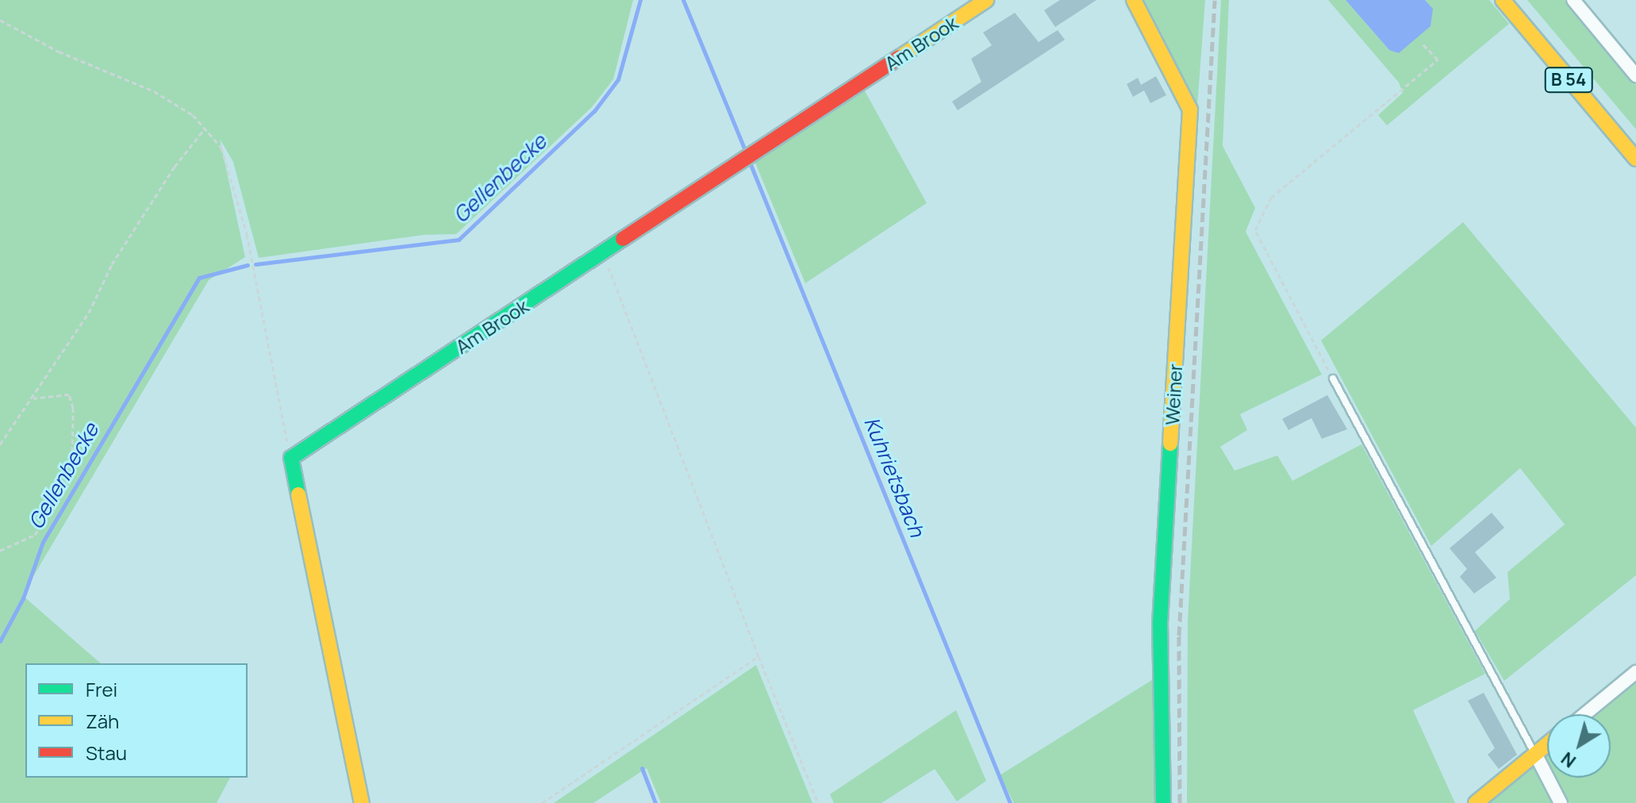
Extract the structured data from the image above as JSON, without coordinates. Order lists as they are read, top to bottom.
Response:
{
  "streets": {
    "main road": ["Am Brook", "B 54", "Weiner"]
  },
  "water": ["Gellenbecke", "Kuhrietsbach"],
  "legend": ["Frei", "Zäh", "Stau"],
  "north": "bottom left"
}
